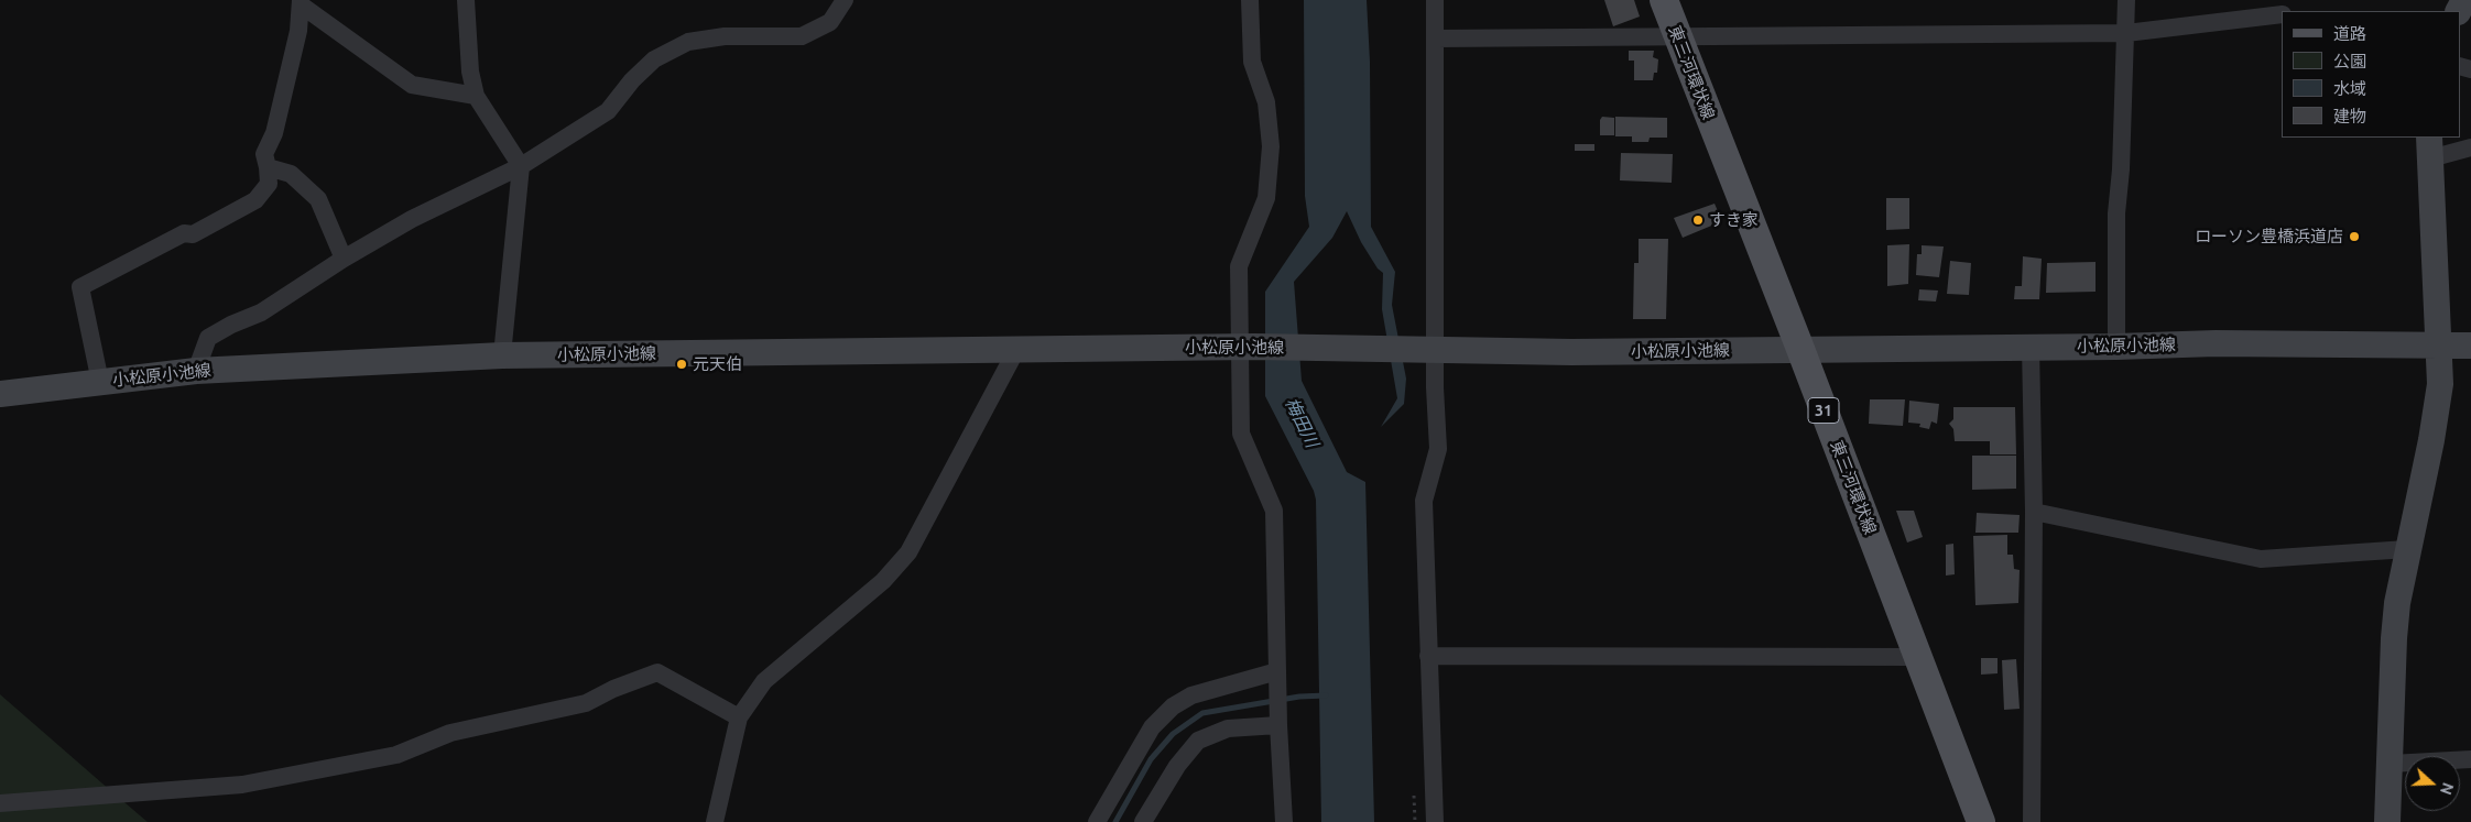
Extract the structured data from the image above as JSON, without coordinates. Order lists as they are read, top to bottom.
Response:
{
  "streets": {
    "main road": ["東三河環状線", "小松原小池線", "31"]
  },
  "crossings": [
    ["東三河環状線", "小松原小池線"]
  ],
  "water": ["梅田川"],
  "places": ["すき家", "ローソン豊橋浜道店", "元天伯"],
  "legend": [
    "道路",
    "公園",
    "水域",
    "建物"
  ],
  "north": "right"
}
